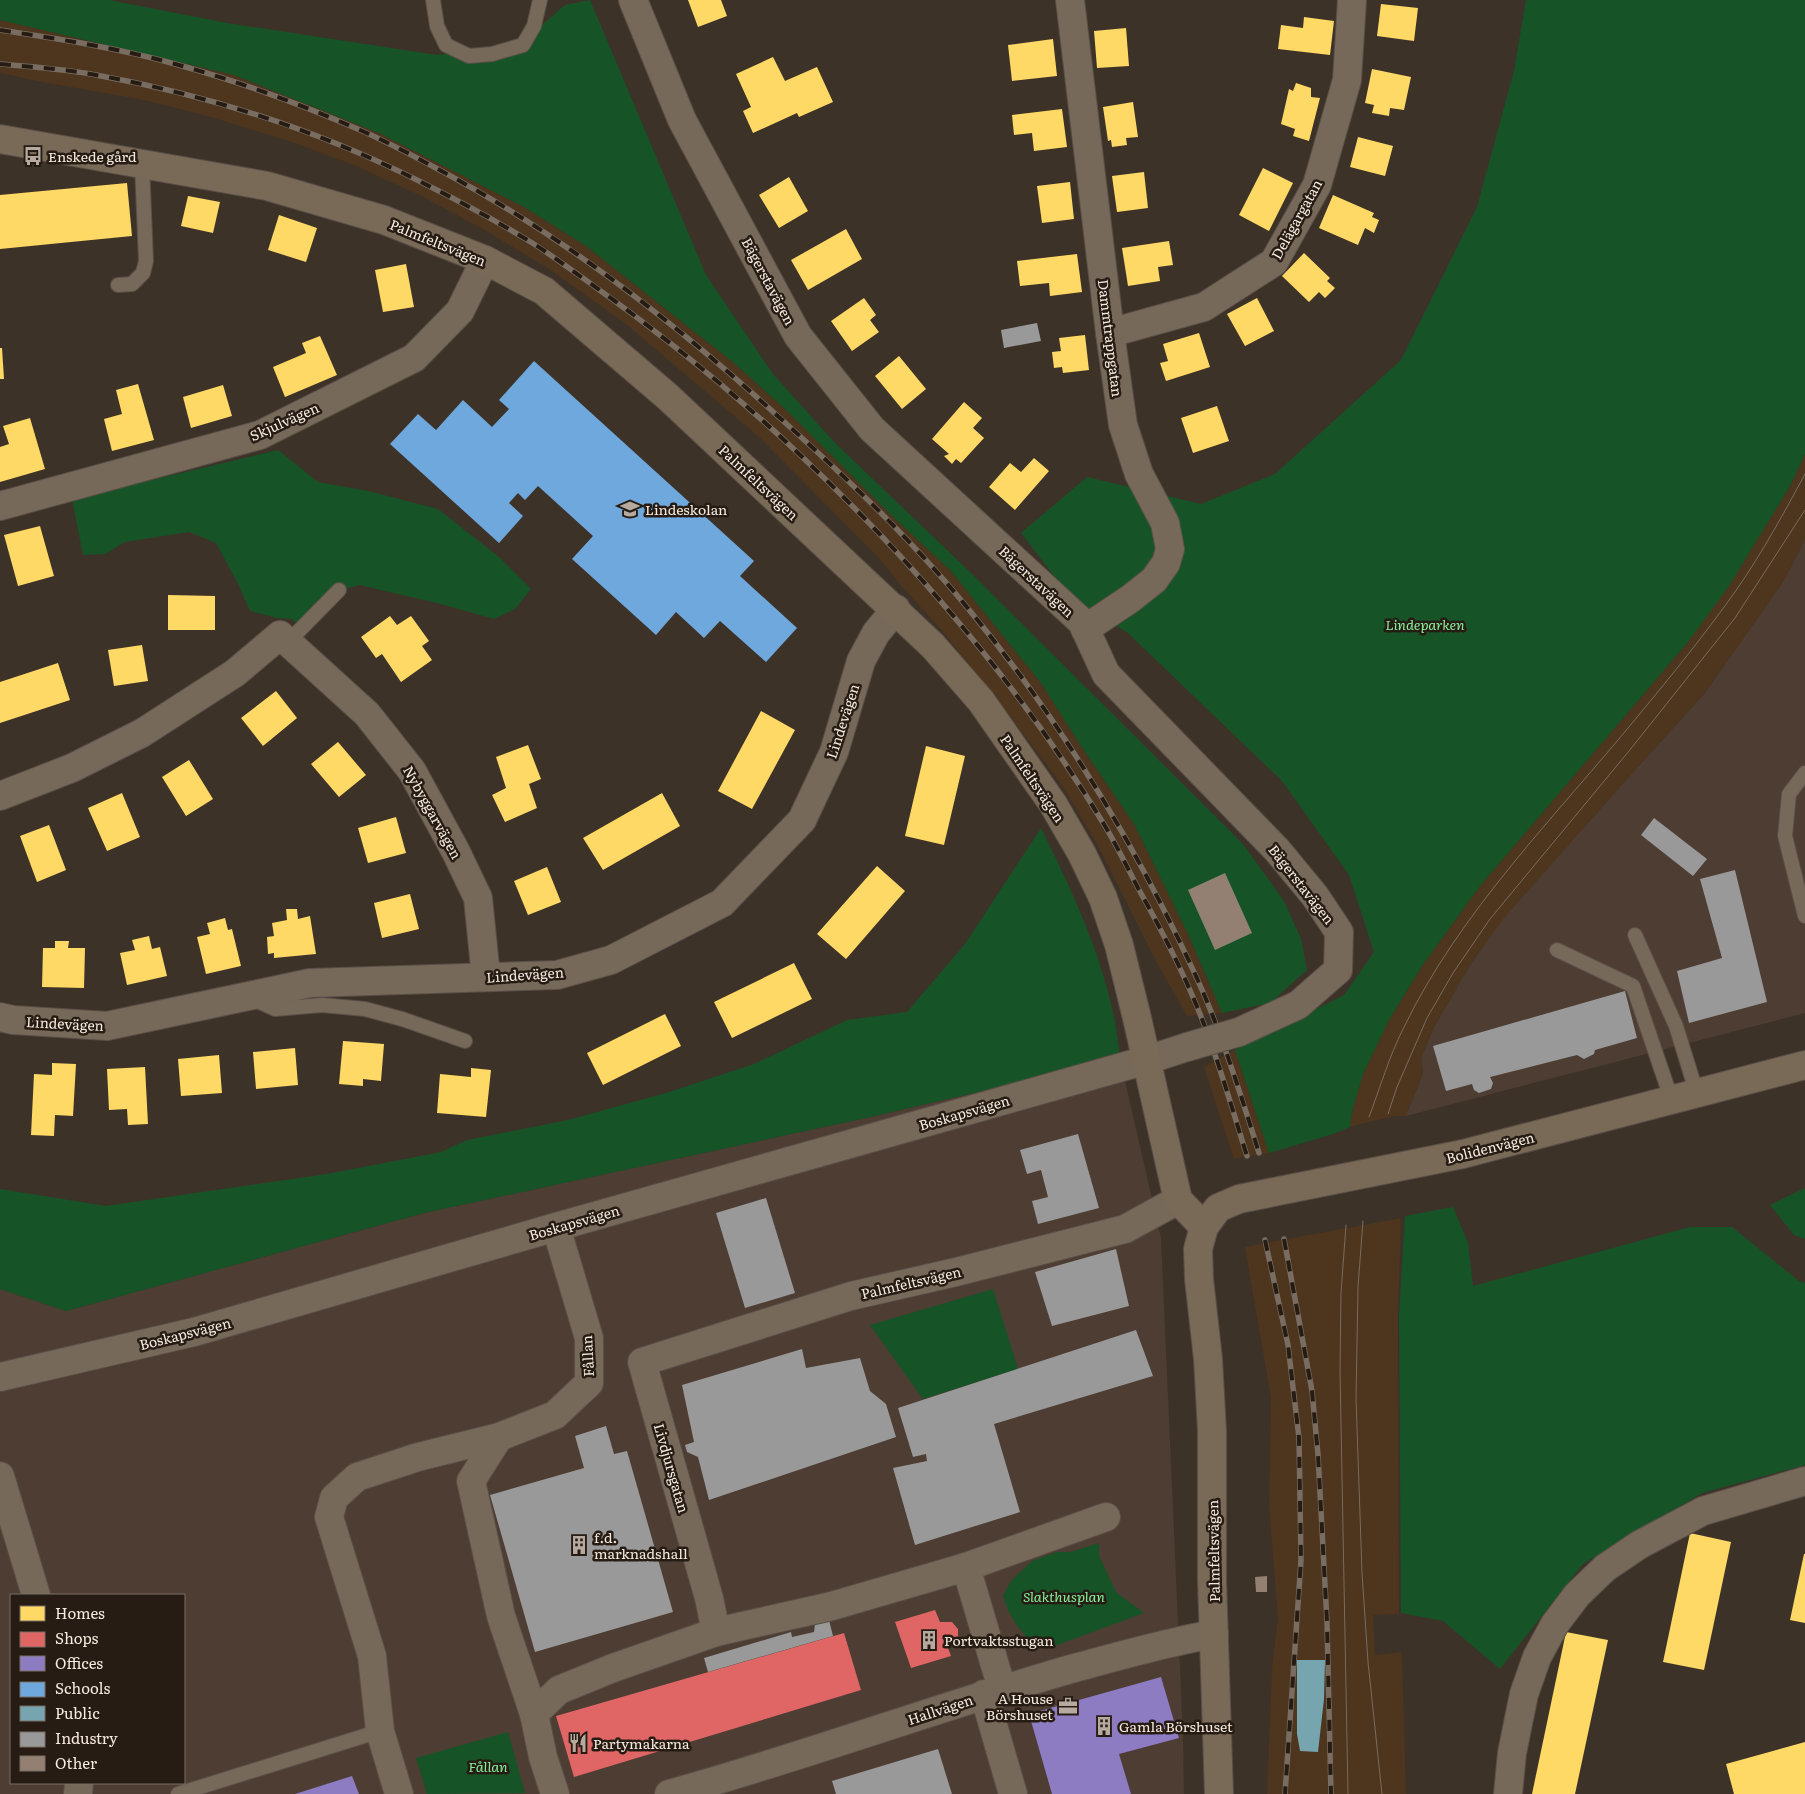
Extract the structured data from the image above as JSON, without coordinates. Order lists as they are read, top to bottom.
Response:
{
  "streets": {
    "street": [
      "Delägargatan",
      "Palmfeltsvägen",
      "Bägerstavägen",
      "Dammtrappgatan",
      "Skjulvägen",
      "Lindevägen",
      "Nybyggarvägen",
      "Boskapsvägen",
      "Bolidenvägen",
      "Fållan",
      "Livdjursgatan",
      "Hallvägen"
    ]
  },
  "crossings": [
    ["Delägargatan", "Dammtrappgatan"],
    ["Palmfeltsvägen", "Bägerstavägen"],
    ["Palmfeltsvägen", "Skjulvägen"],
    ["Palmfeltsvägen", "Lindevägen"],
    ["Palmfeltsvägen", "Boskapsvägen"],
    ["Palmfeltsvägen", "Bolidenvägen"],
    ["Palmfeltsvägen", "Livdjursgatan"],
    ["Palmfeltsvägen", "Hallvägen"],
    ["Bägerstavägen", "Dammtrappgatan"],
    ["Bägerstavägen", "Boskapsvägen"],
    ["Lindevägen", "Nybyggarvägen"],
    ["Boskapsvägen", "Fållan"]
  ],
  "parks": ["Lindeparken", "Slakthusplan", "Fållan"],
  "places": {
    "bus stop": ["Enskede gård"],
    "school or university": ["Lindeskolan"],
    "building": ["f.d. marknadshall", "Portvaktsstugan", "Gamla Börshuset"],
    "office": ["A House Börshuset"],
    "restaurant": ["Partymakarna"]
  },
  "legend": [
    "Homes",
    "Shops",
    "Offices",
    "Schools",
    "Public",
    "Industry",
    "Other"
  ]
}
